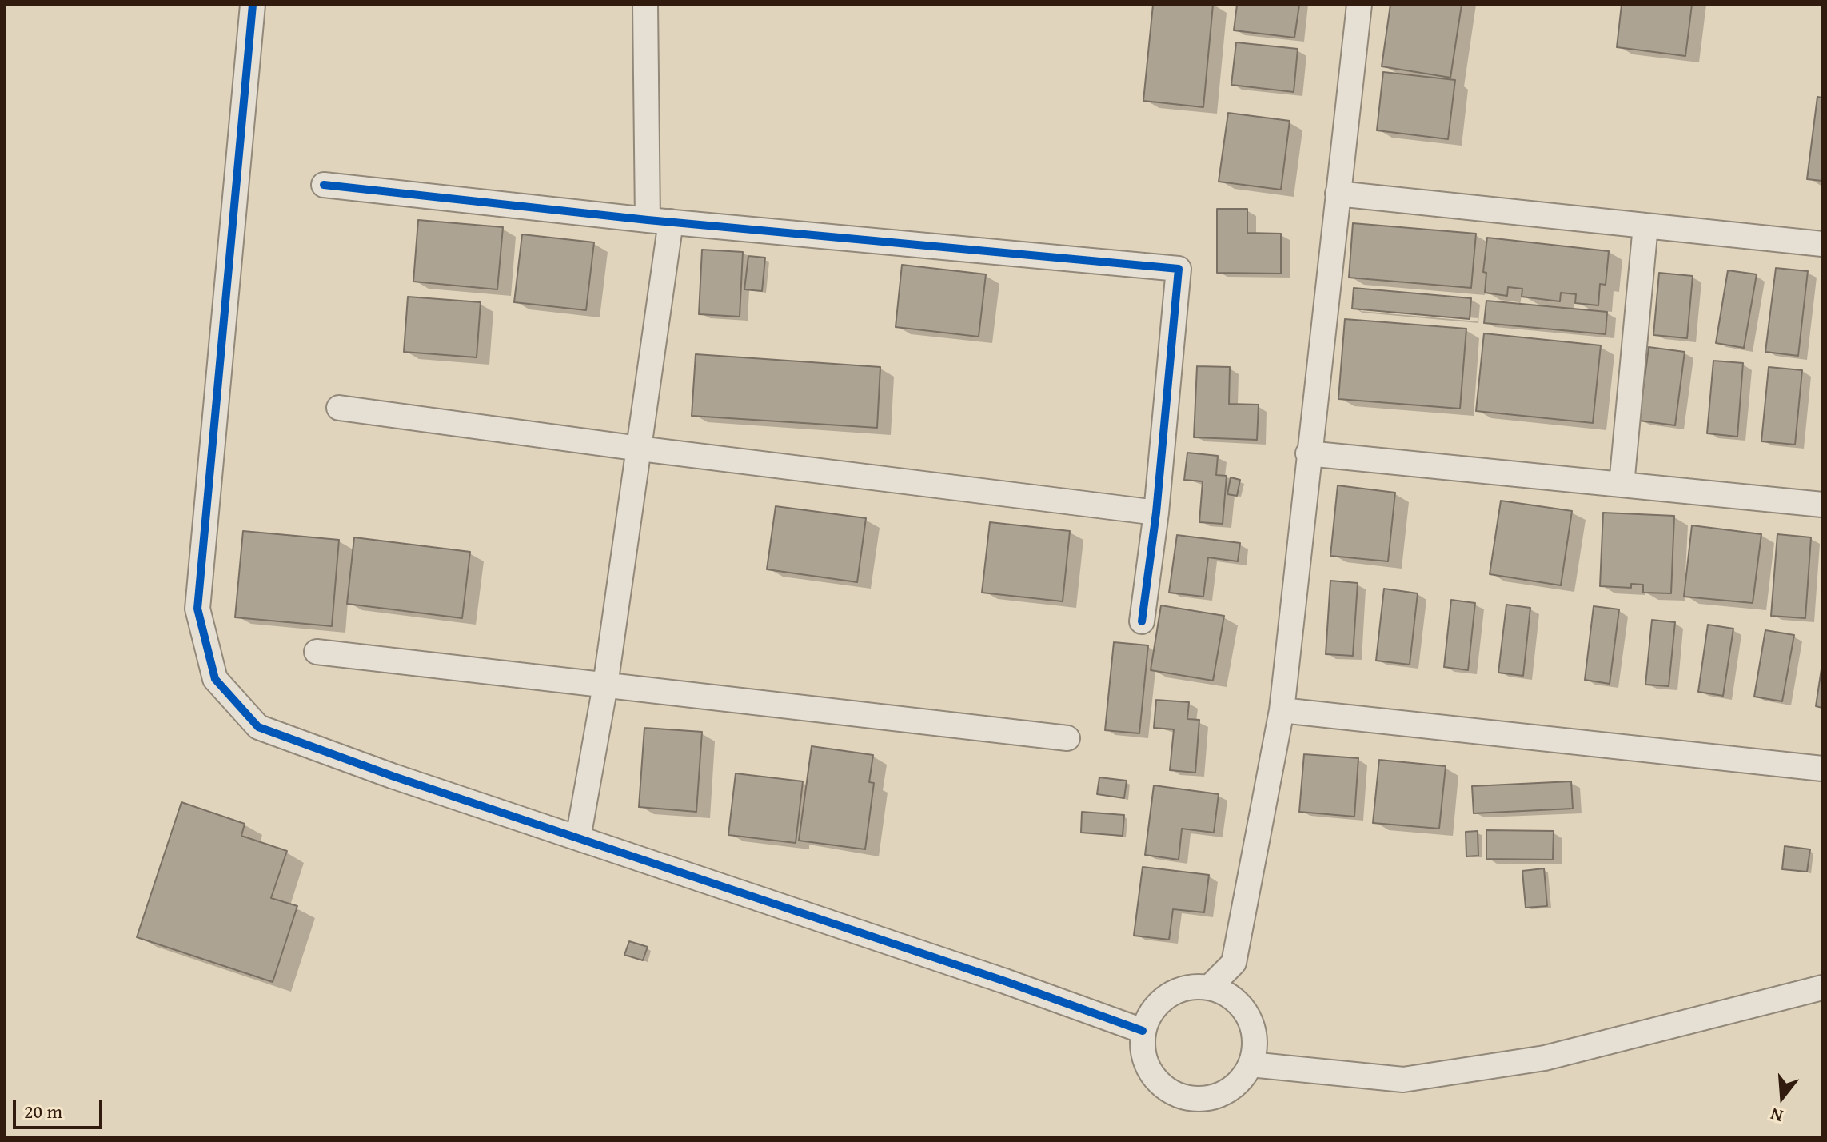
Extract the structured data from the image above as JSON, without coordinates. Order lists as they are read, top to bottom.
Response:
{
  "scale_bar": "20 m",
  "north": "bottom"
}
